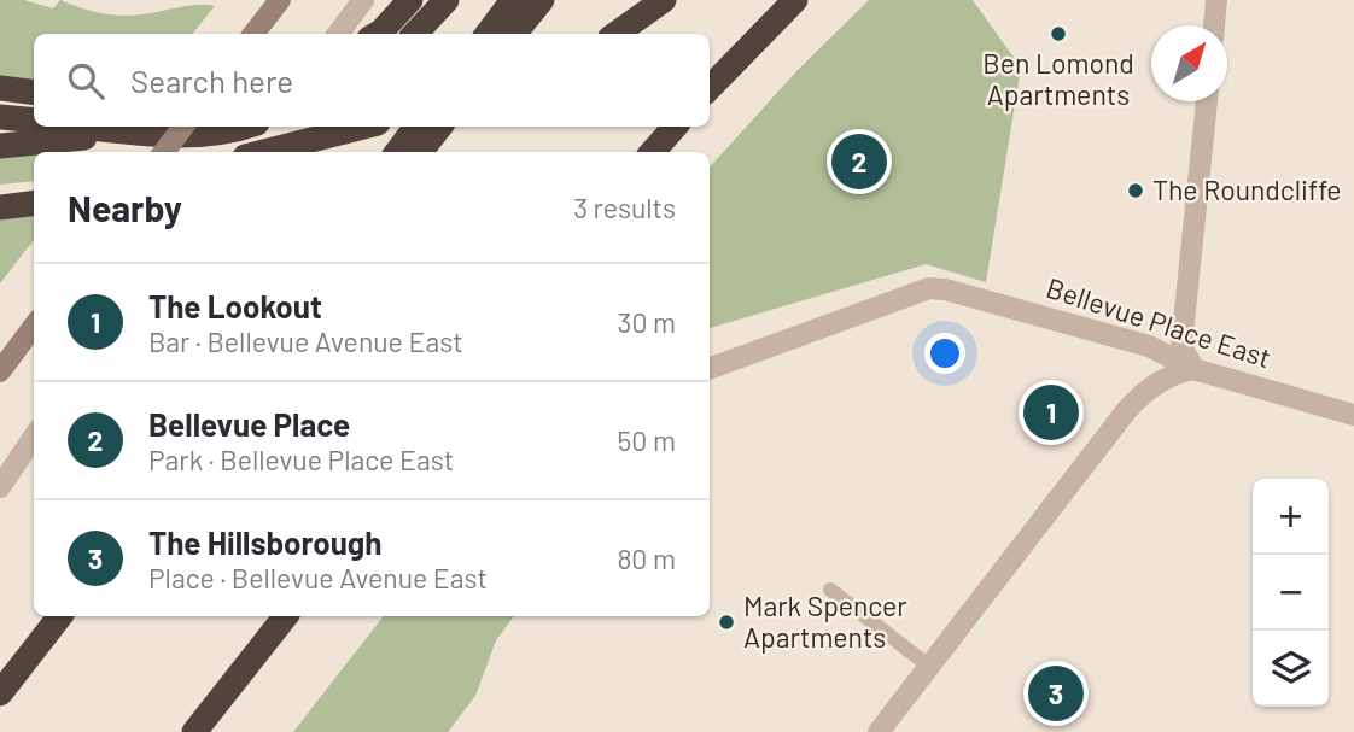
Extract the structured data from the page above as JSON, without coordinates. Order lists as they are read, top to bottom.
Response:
{
  "streets": {
    "street": ["Bellevue Place East"]
  },
  "places": ["Ben Lomond Apartments", "The Roundcliffe", "Mark Spencer Apartments"],
  "north": "top right",
  "page": {
    "search": "Search here",
    "pins": ["2", "1", "3"],
    "heading": ["Nearby", "3 results"],
    "list": [
      {
        "mark": "1",
        "name": "The Lookout",
        "note": "Bar · Bellevue Avenue East",
        "value": "30 m"
      },
      {
        "mark": "2",
        "name": "Bellevue Place",
        "note": "Park · Bellevue Place East",
        "value": "50 m"
      },
      {
        "mark": "3",
        "name": "The Hillsborough",
        "note": "Place · Bellevue Avenue East",
        "value": "80 m"
      }
    ],
    "map_buttons": ["+", "−"]
  }
}
